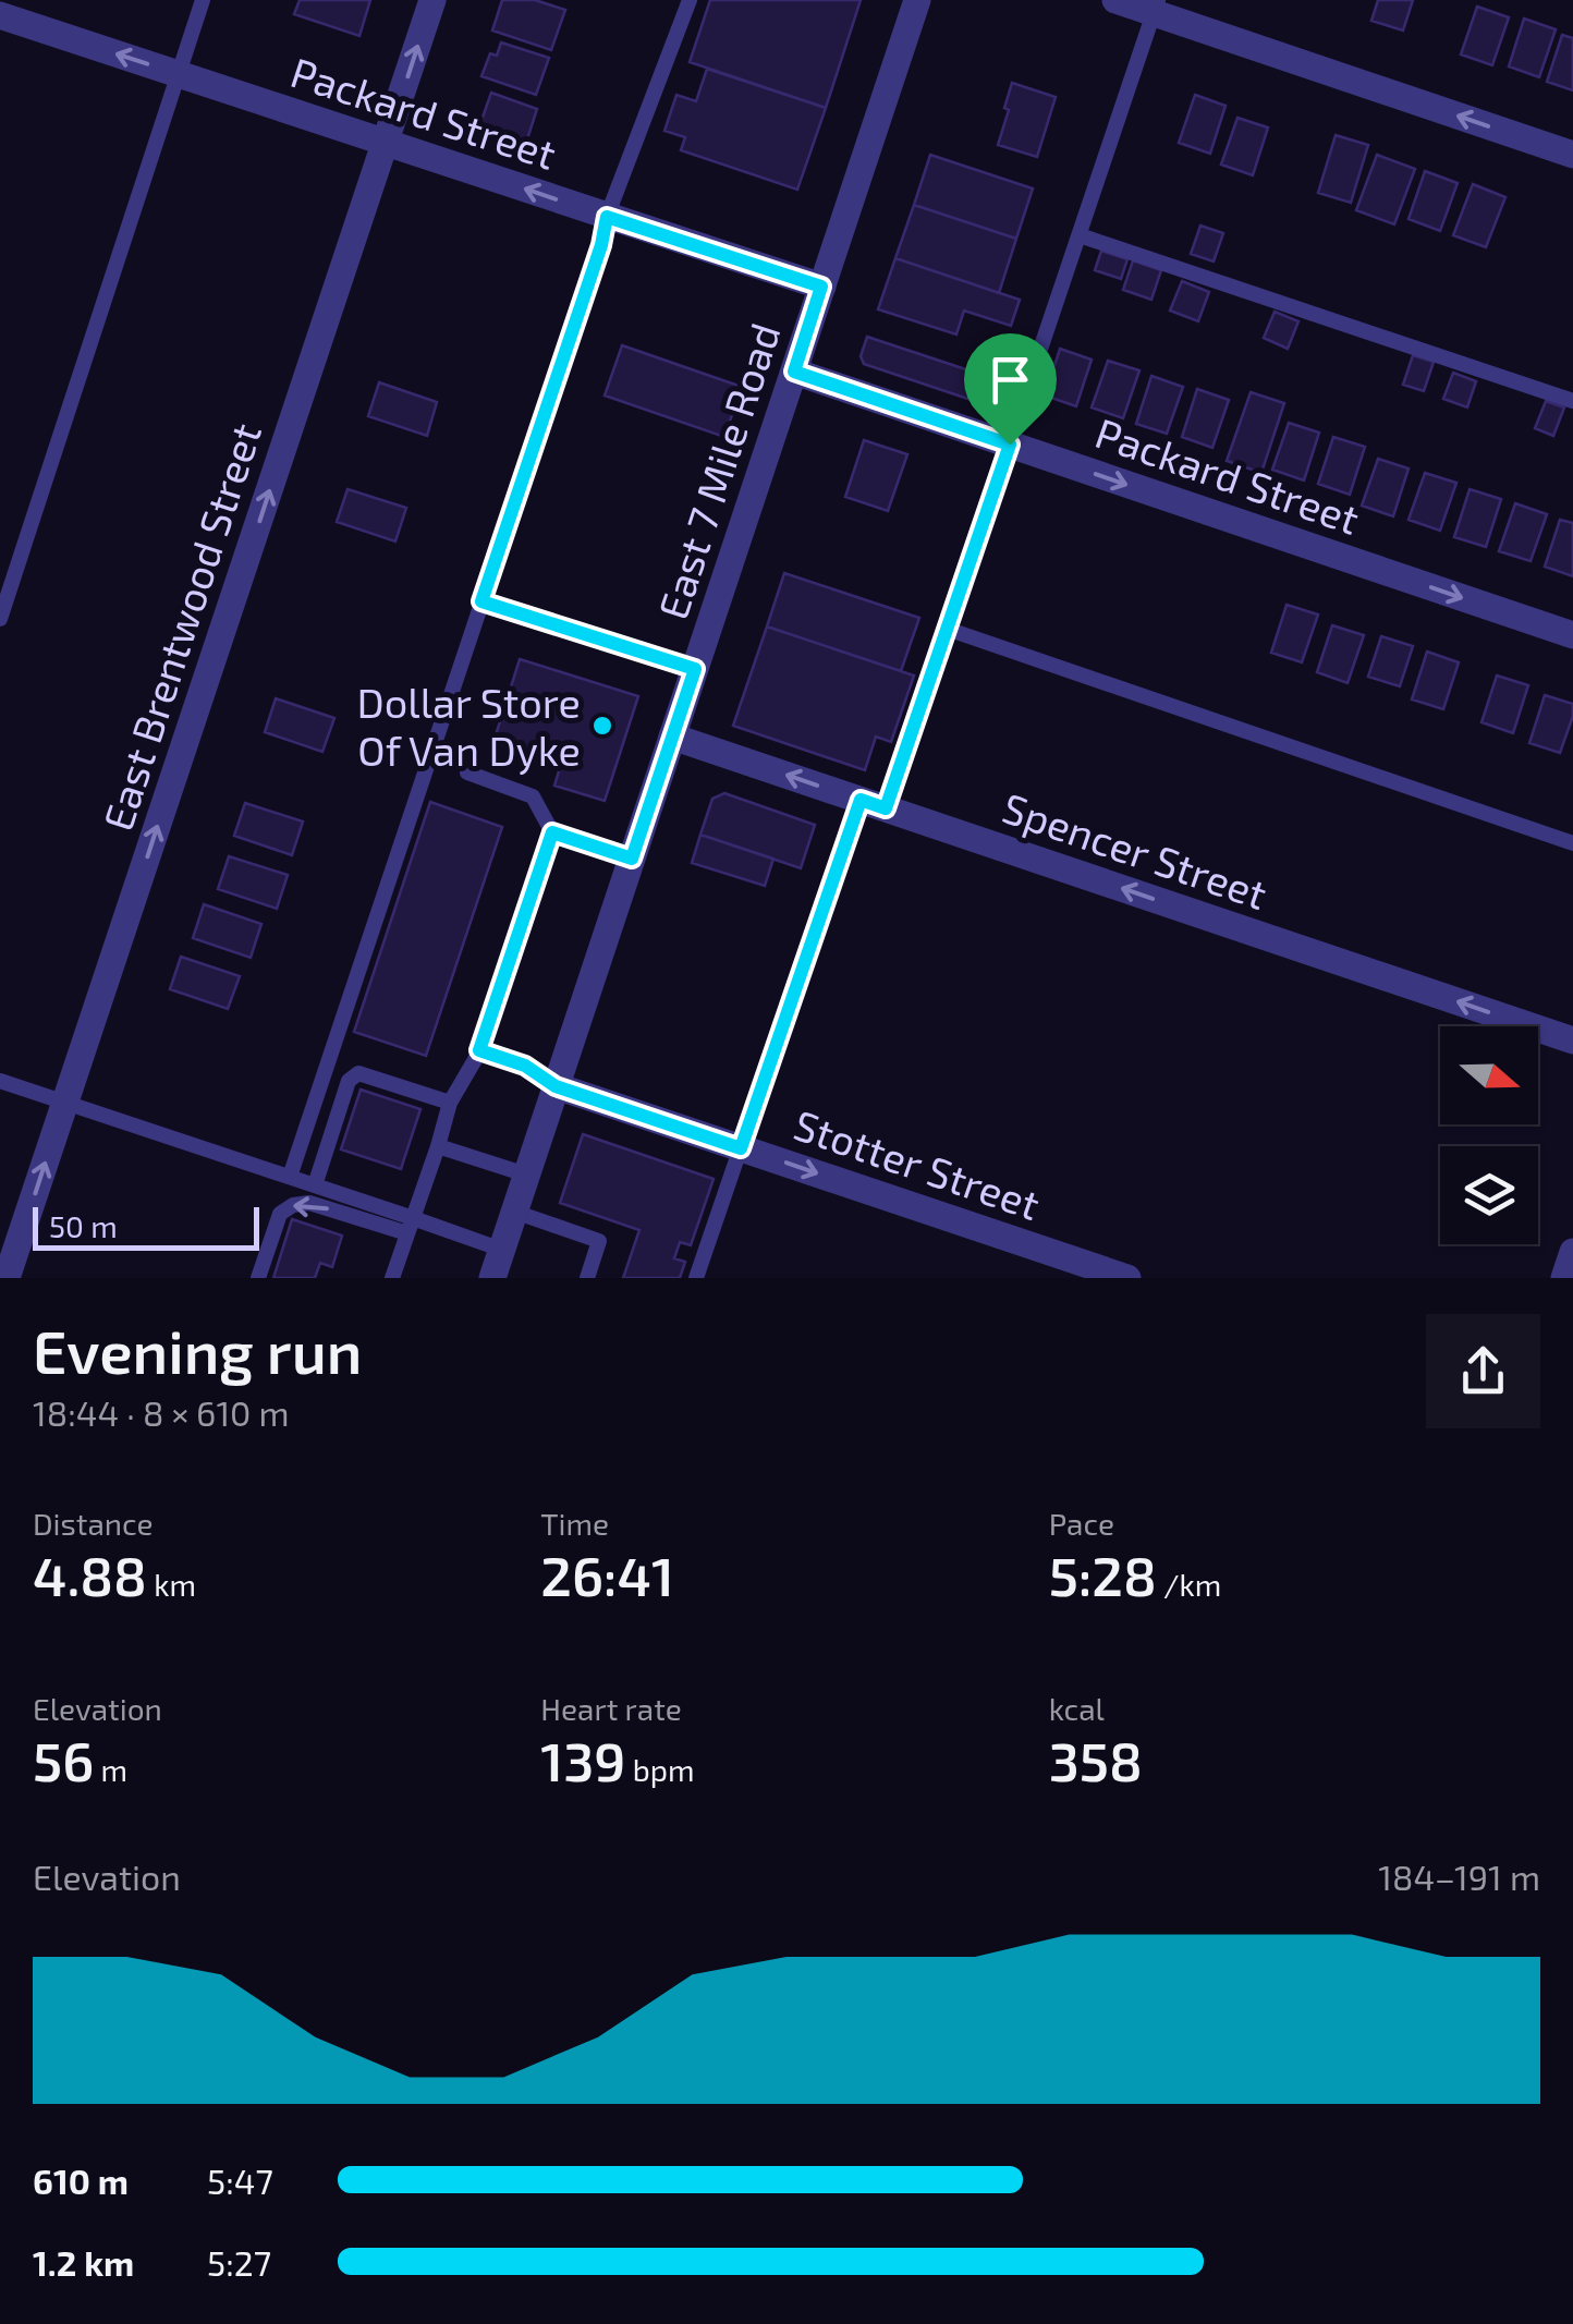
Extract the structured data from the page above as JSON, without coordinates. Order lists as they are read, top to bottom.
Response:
{
  "streets": {
    "street": [
      "Packard Street",
      "East 7 Mile Road",
      "East Brentwood Street",
      "Spencer Street",
      "Stotter Street"
    ]
  },
  "crossings": [
    ["Packard Street", "East 7 Mile Road"],
    ["Packard Street", "East Brentwood Street"],
    ["East 7 Mile Road", "Spencer Street"],
    ["East 7 Mile Road", "Stotter Street"]
  ],
  "one_way": ["East Brentwood Street", "Spencer Street", "Stotter Street"],
  "places": ["Dollar Store Of Van Dyke"],
  "scale_bar": "50 m",
  "north": "right",
  "page": {
    "scale": "50 m",
    "heading": ["Evening run", "18:44 · 8 × 610 m"],
    "stats": [
      ["Distance", "4.88 km"],
      ["Time", "26:41"],
      ["Pace", "5:28 /km"],
      ["Elevation", "56 m"],
      ["Heart rate", "139 bpm"],
      ["kcal", "358"]
    ],
    "chart": ["Elevation", "184–191 m"],
    "list": [
      {
        "name": "610 m",
        "note": "5:47"
      },
      {
        "name": "1.2 km",
        "note": "5:27"
      }
    ]
  }
}
